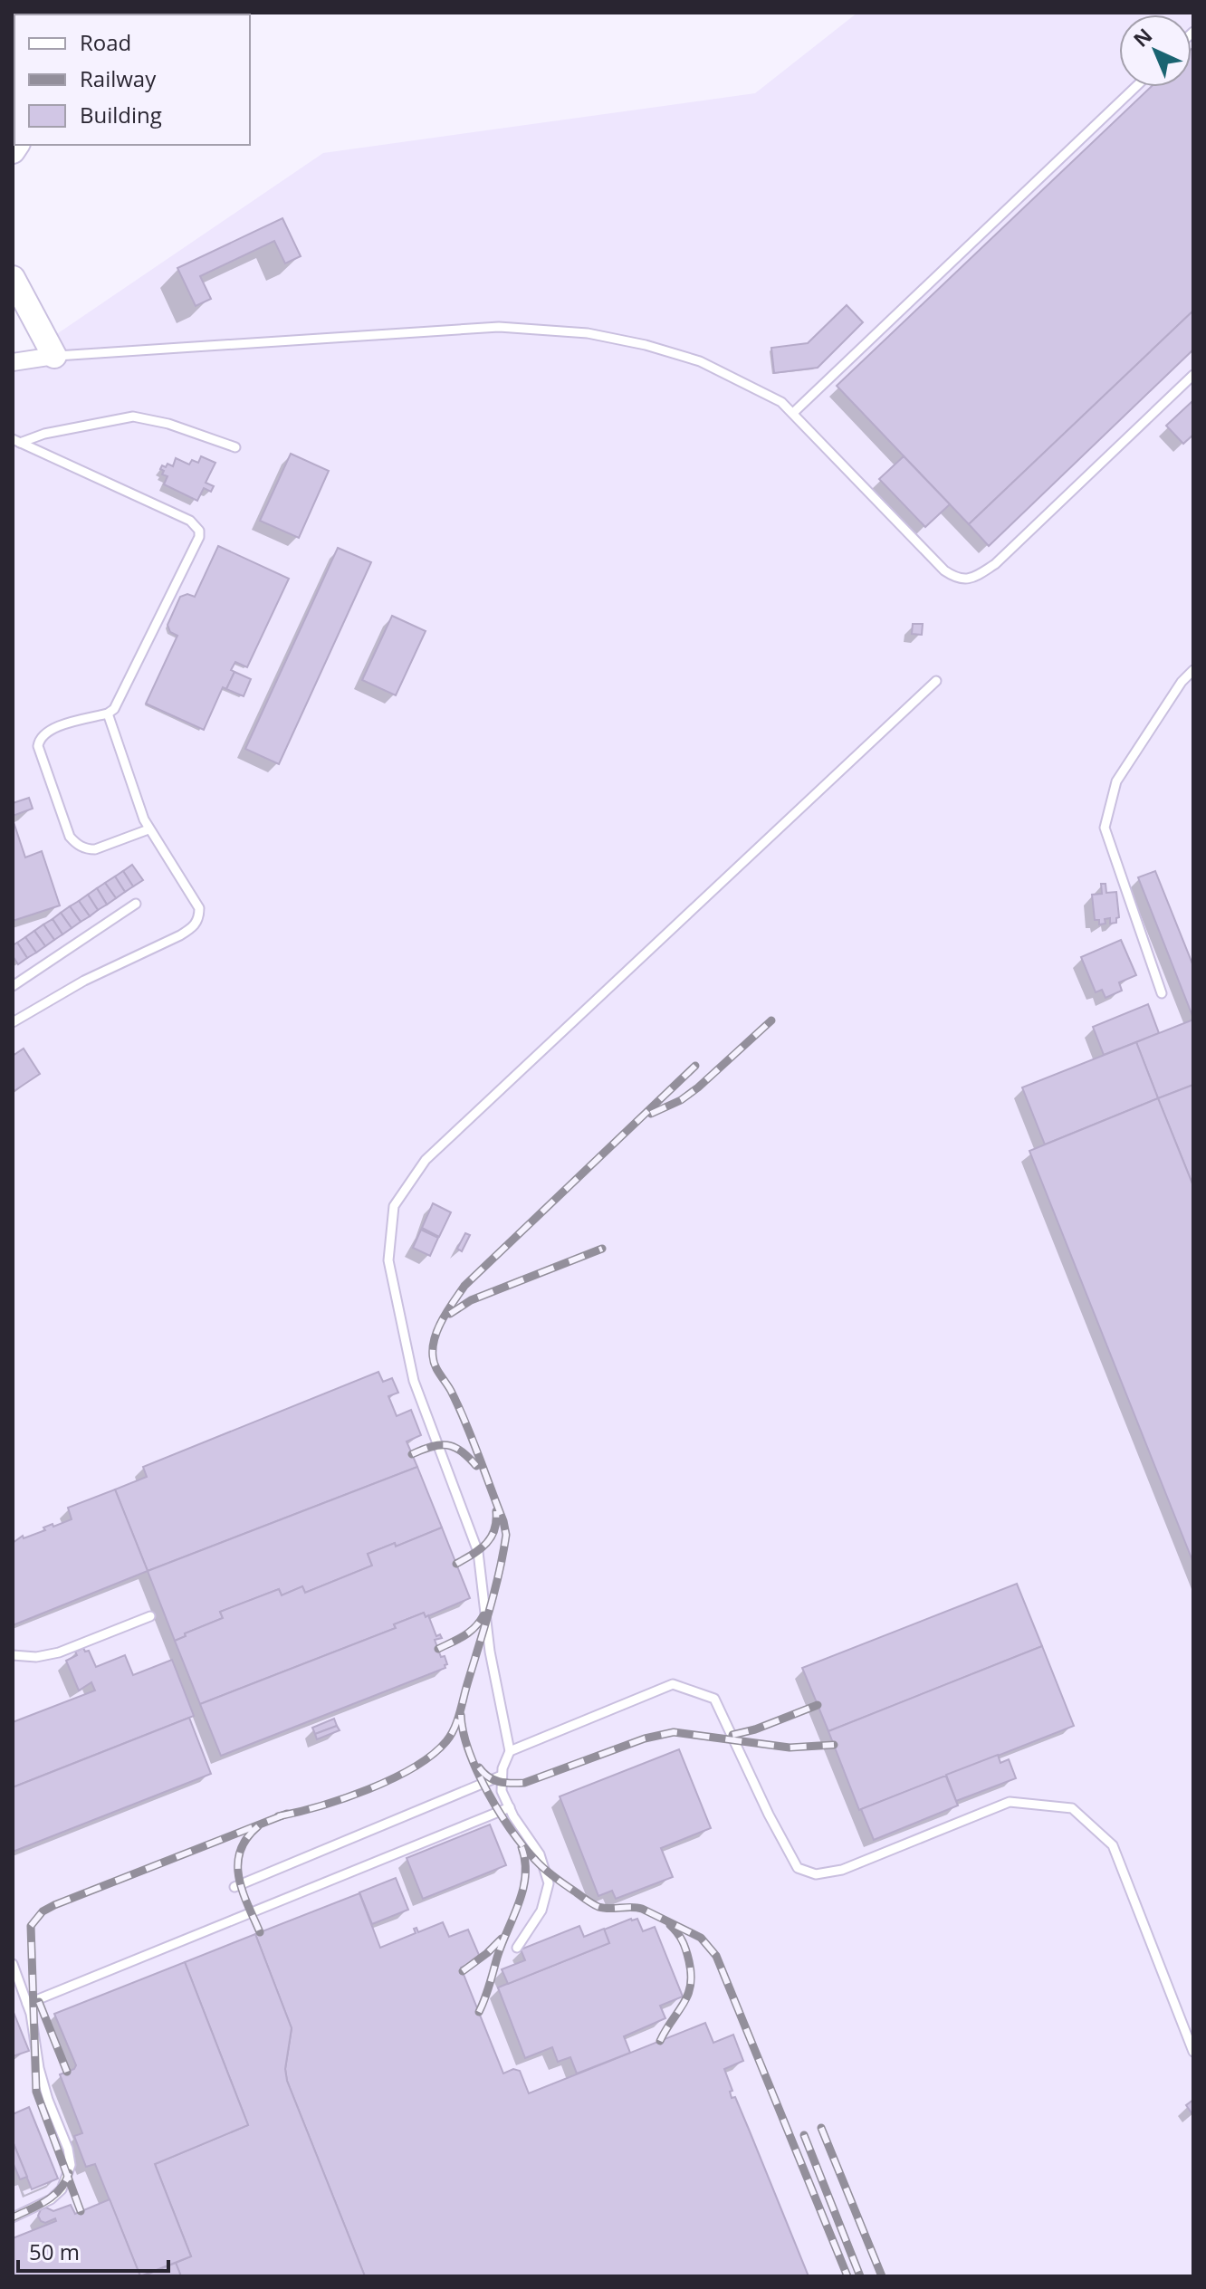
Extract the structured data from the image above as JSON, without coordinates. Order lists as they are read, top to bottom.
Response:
{
  "legend": ["Road", "Railway", "Building"],
  "scale_bar": "50 m",
  "north": "top left"
}
